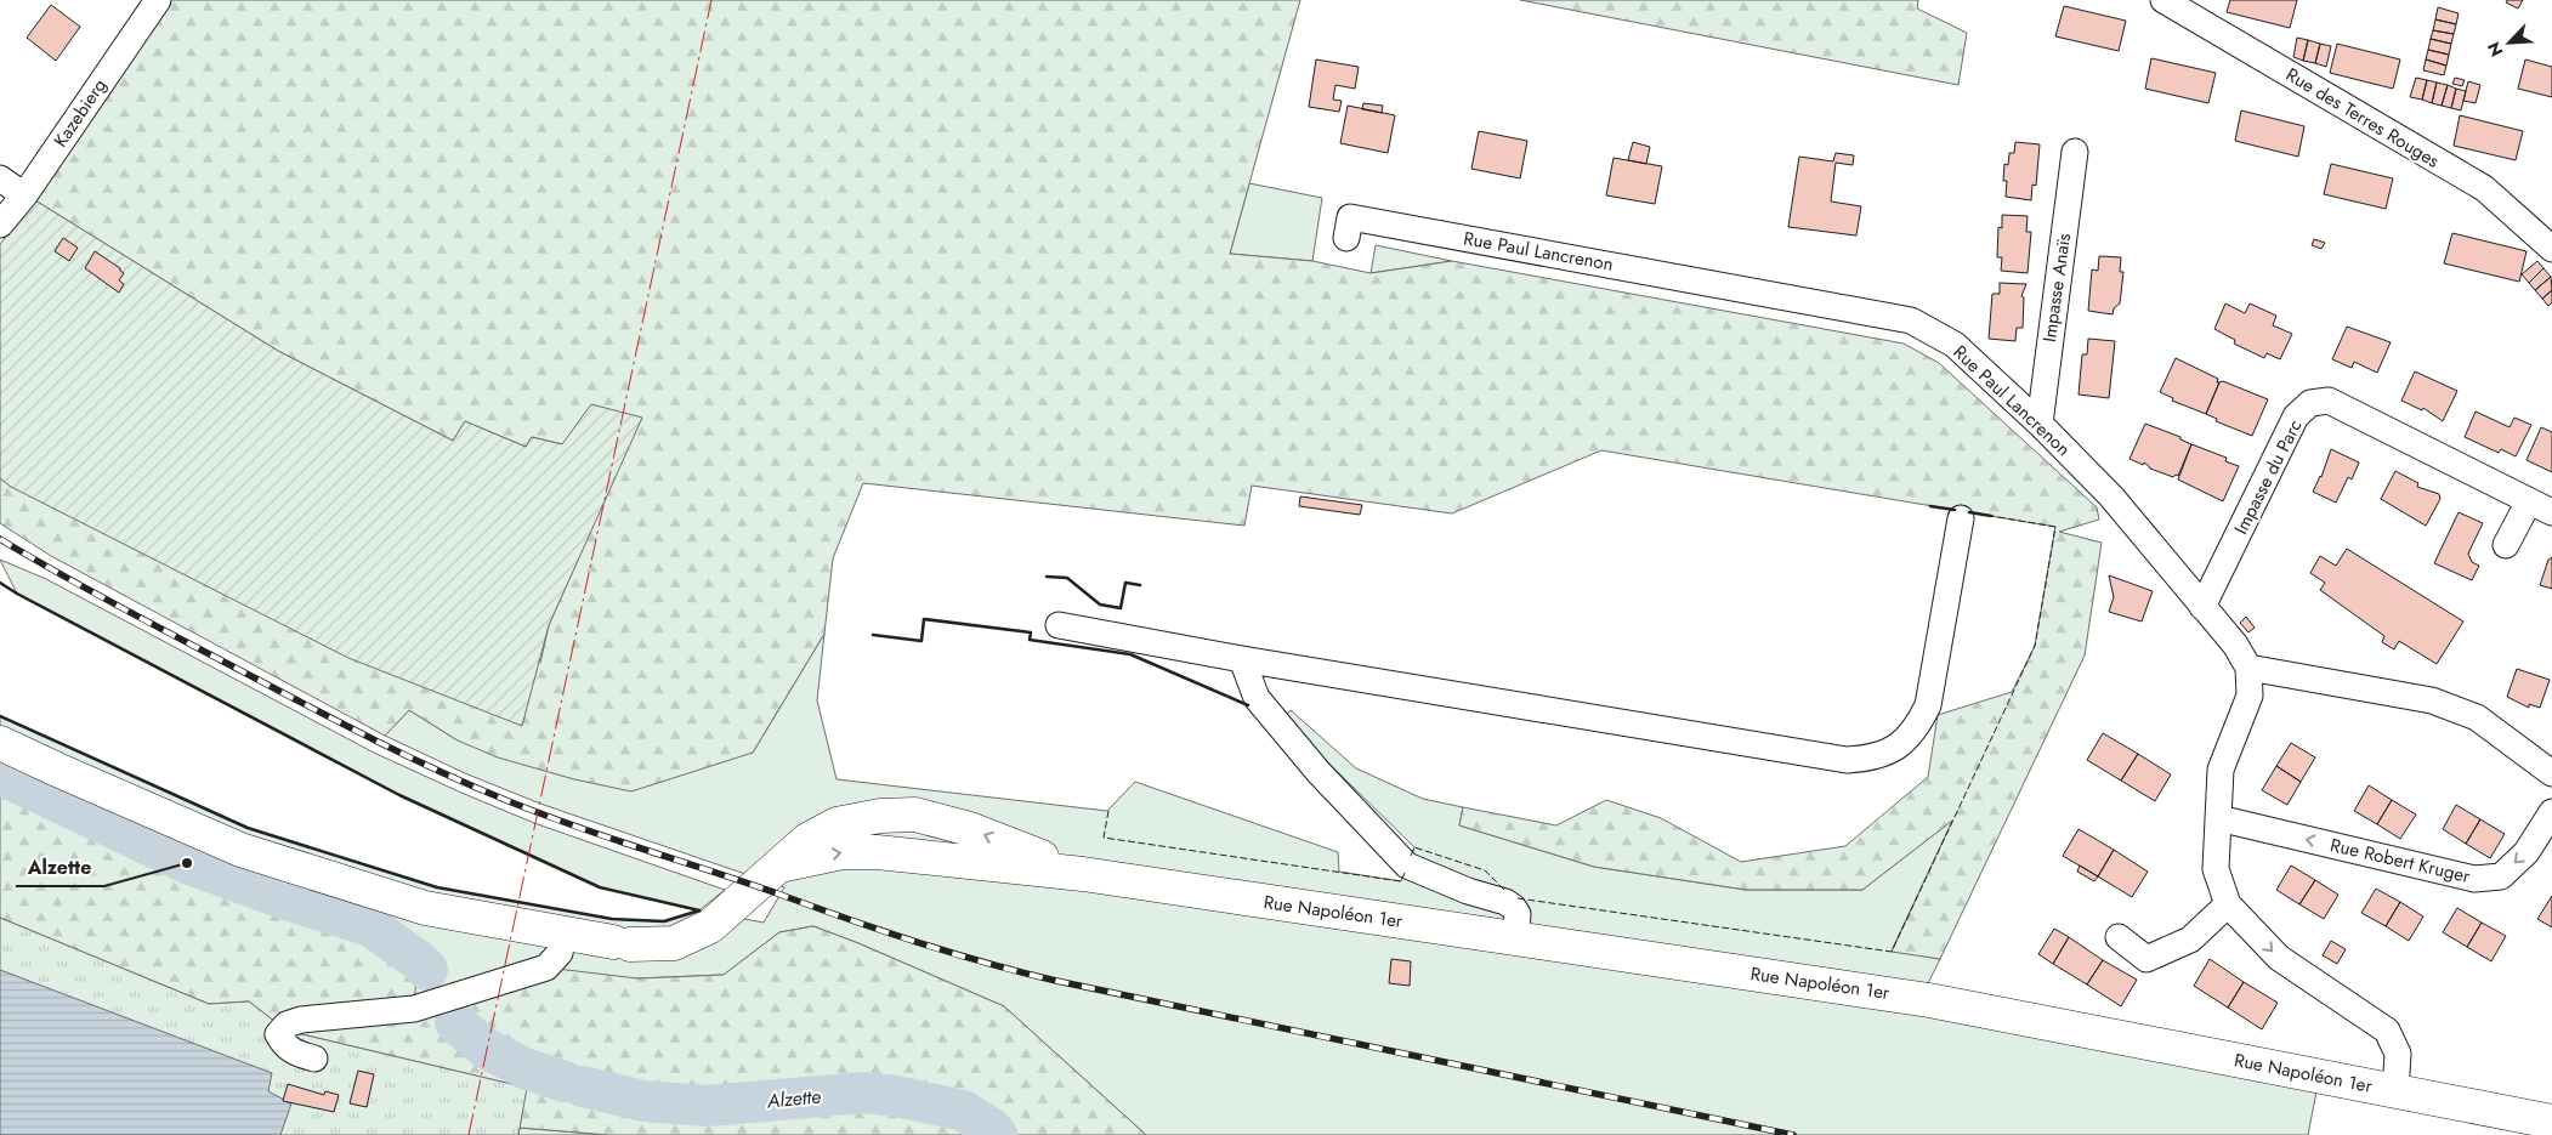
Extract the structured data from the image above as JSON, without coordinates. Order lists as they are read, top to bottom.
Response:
{
  "streets": {
    "main road": ["Rue Napoléon 1er"],
    "street": [
      "Kazebierg",
      "Rue des Terres Rouges",
      "Rue Paul Lancrenon",
      "Impasse Anaïs",
      "Impasse du Parc",
      "Rue Robert Kruger"
    ]
  },
  "crossings": [
    ["Rue Paul Lancrenon", "Impasse Anaïs"],
    ["Rue Paul Lancrenon", "Impasse du Parc"]
  ],
  "water": ["Alzette"],
  "places": ["Alzette"],
  "north": "bottom left"
}
